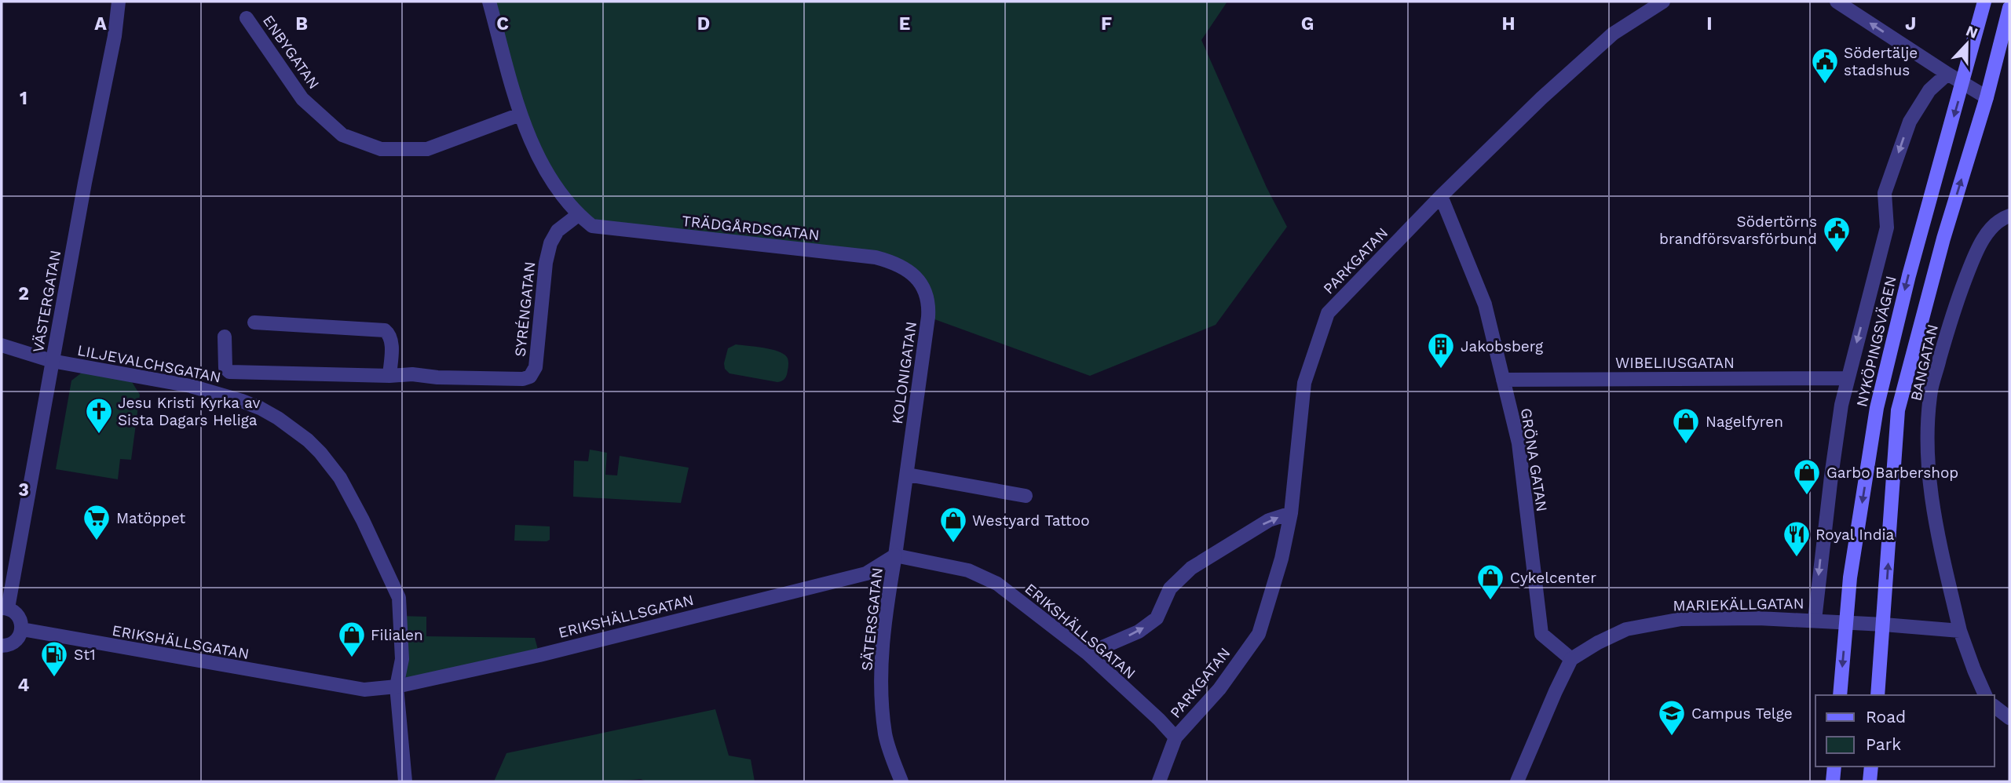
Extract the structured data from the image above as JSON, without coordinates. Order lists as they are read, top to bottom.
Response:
{
  "streets": {
    "main road": ["NYKÖPINGSVÄGEN"],
    "street": [
      "ENBYGATAN",
      "TRÄDGÅRDSGATAN",
      "PARKGATAN",
      "VÄSTERGATAN",
      "SYRÉNGATAN",
      "WIBELIUSGATAN",
      "BANGATAN",
      "LILJEVALCHSGATAN",
      "KOLONIGATAN",
      "GRÖNA GATAN",
      "MARIEKÄLLGATAN",
      "ERIKSHÄLLSGATAN",
      "SÄTERSGATAN"
    ]
  },
  "crossings": [
    ["TRÄDGÅRDSGATAN", "SYRÉNGATAN"],
    ["TRÄDGÅRDSGATAN", "KOLONIGATAN"],
    ["PARKGATAN", "GRÖNA GATAN"],
    ["PARKGATAN", "ERIKSHÄLLSGATAN"],
    ["VÄSTERGATAN", "LILJEVALCHSGATAN"],
    ["VÄSTERGATAN", "ERIKSHÄLLSGATAN"],
    ["NYKÖPINGSVÄGEN", "WIBELIUSGATAN"],
    ["NYKÖPINGSVÄGEN", "MARIEKÄLLGATAN"],
    ["WIBELIUSGATAN", "GRÖNA GATAN"],
    ["LILJEVALCHSGATAN", "ERIKSHÄLLSGATAN"],
    ["KOLONIGATAN", "ERIKSHÄLLSGATAN"],
    ["KOLONIGATAN", "SÄTERSGATAN"],
    ["GRÖNA GATAN", "MARIEKÄLLGATAN"],
    ["ERIKSHÄLLSGATAN", "SÄTERSGATAN"]
  ],
  "one_way": ["NYKÖPINGSVÄGEN"],
  "places": {
    "public building": ["Södertälje stadshus", "Södertörns brandförsvarsförbund"],
    "building": ["Jakobsberg"],
    "church": ["Jesu Kristi Kyrka av Sista Dagars Heliga"],
    "shop": [
      "Nagelfyren",
      "Garbo Barbershop",
      "Westyard Tattoo",
      "Cykelcenter",
      "Filialen"
    ],
    "supermarket": ["Matöppet"],
    "restaurant": ["Royal India"],
    "fuel station": ["St1"],
    "school or university": ["Campus Telge"]
  },
  "legend": ["Road", "Park"],
  "north": "top",
  "grid": {
    "columns": [
      "A",
      "B",
      "C",
      "D",
      "E",
      "F",
      "G",
      "H",
      "I",
      "J"
    ],
    "rows": [
      "1",
      "2",
      "3",
      "4"
    ]
  }
}
